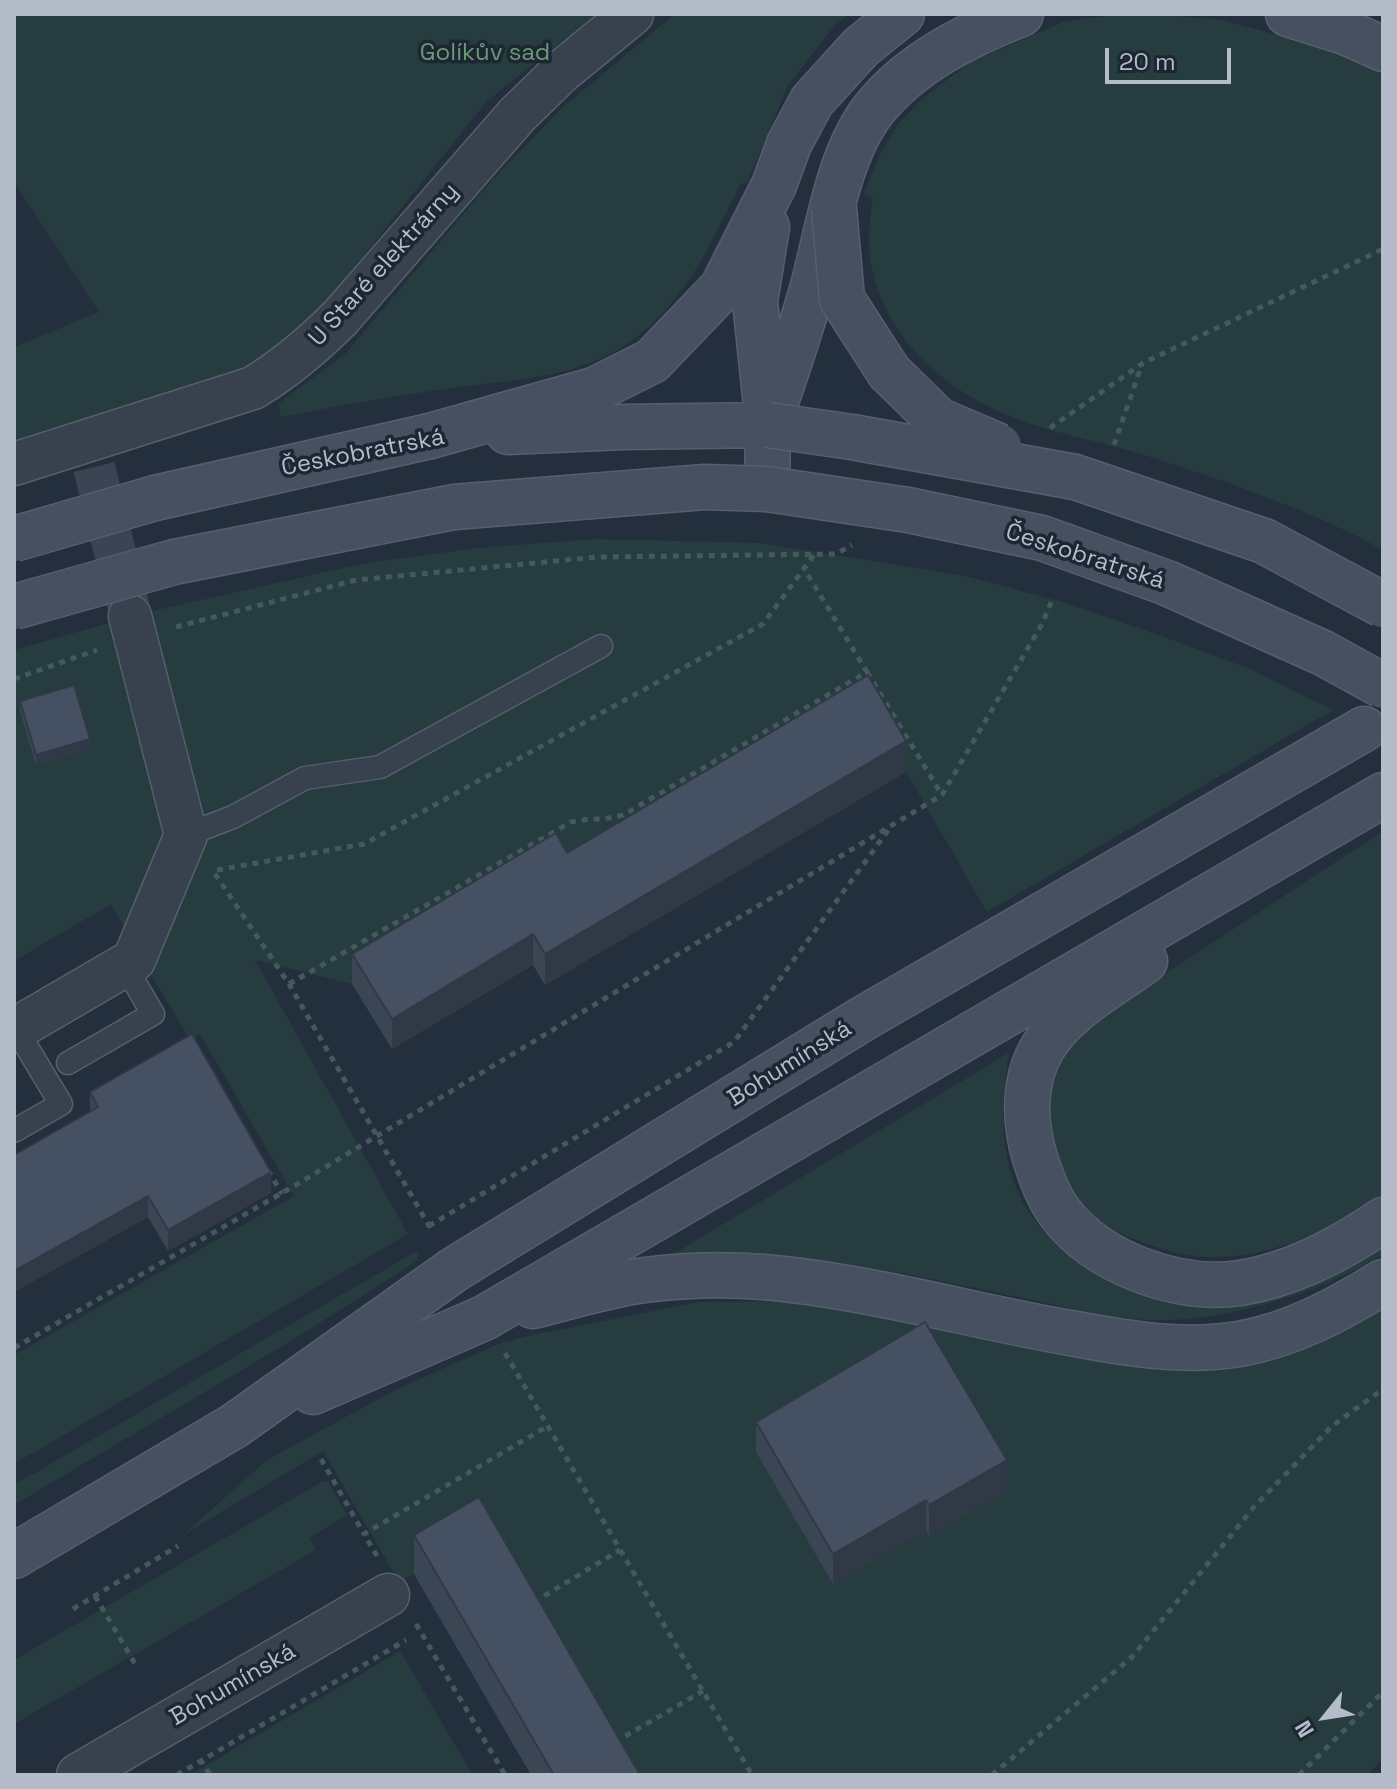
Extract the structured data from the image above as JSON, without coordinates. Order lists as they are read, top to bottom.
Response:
{
  "streets": {
    "main road": ["Českobratrská", "Bohumínská"],
    "street": ["U Staré elektrárny"]
  },
  "parks": ["Golíkův sad"],
  "scale_bar": "20 m",
  "north": "bottom left"
}
